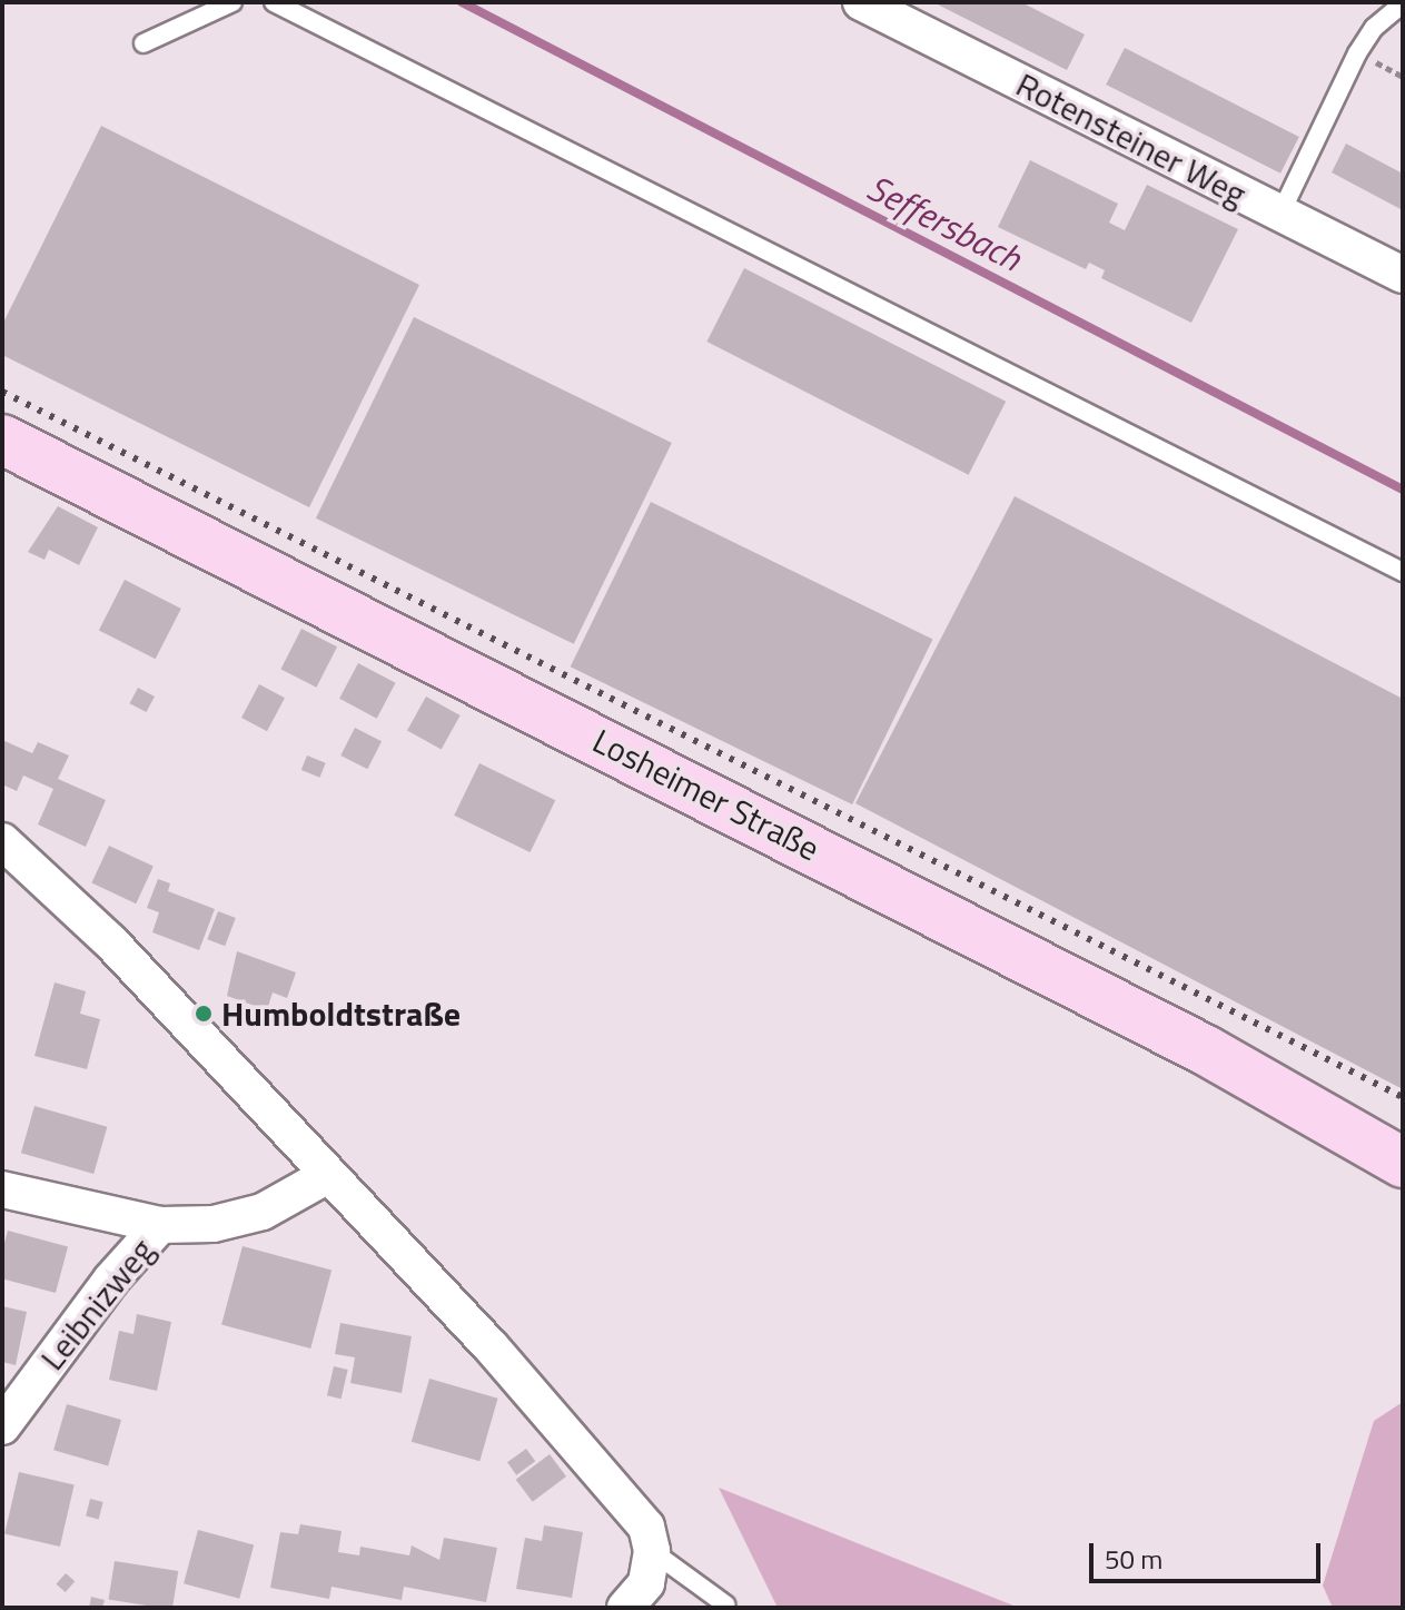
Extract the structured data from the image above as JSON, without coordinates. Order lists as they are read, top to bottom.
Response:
{
  "streets": {
    "main road": ["Losheimer Straße"],
    "street": ["Rotensteiner Weg", "Leibnizweg"]
  },
  "water": ["Seffersbach"],
  "places": ["Humboldtstraße"],
  "scale_bar": "50 m"
}
